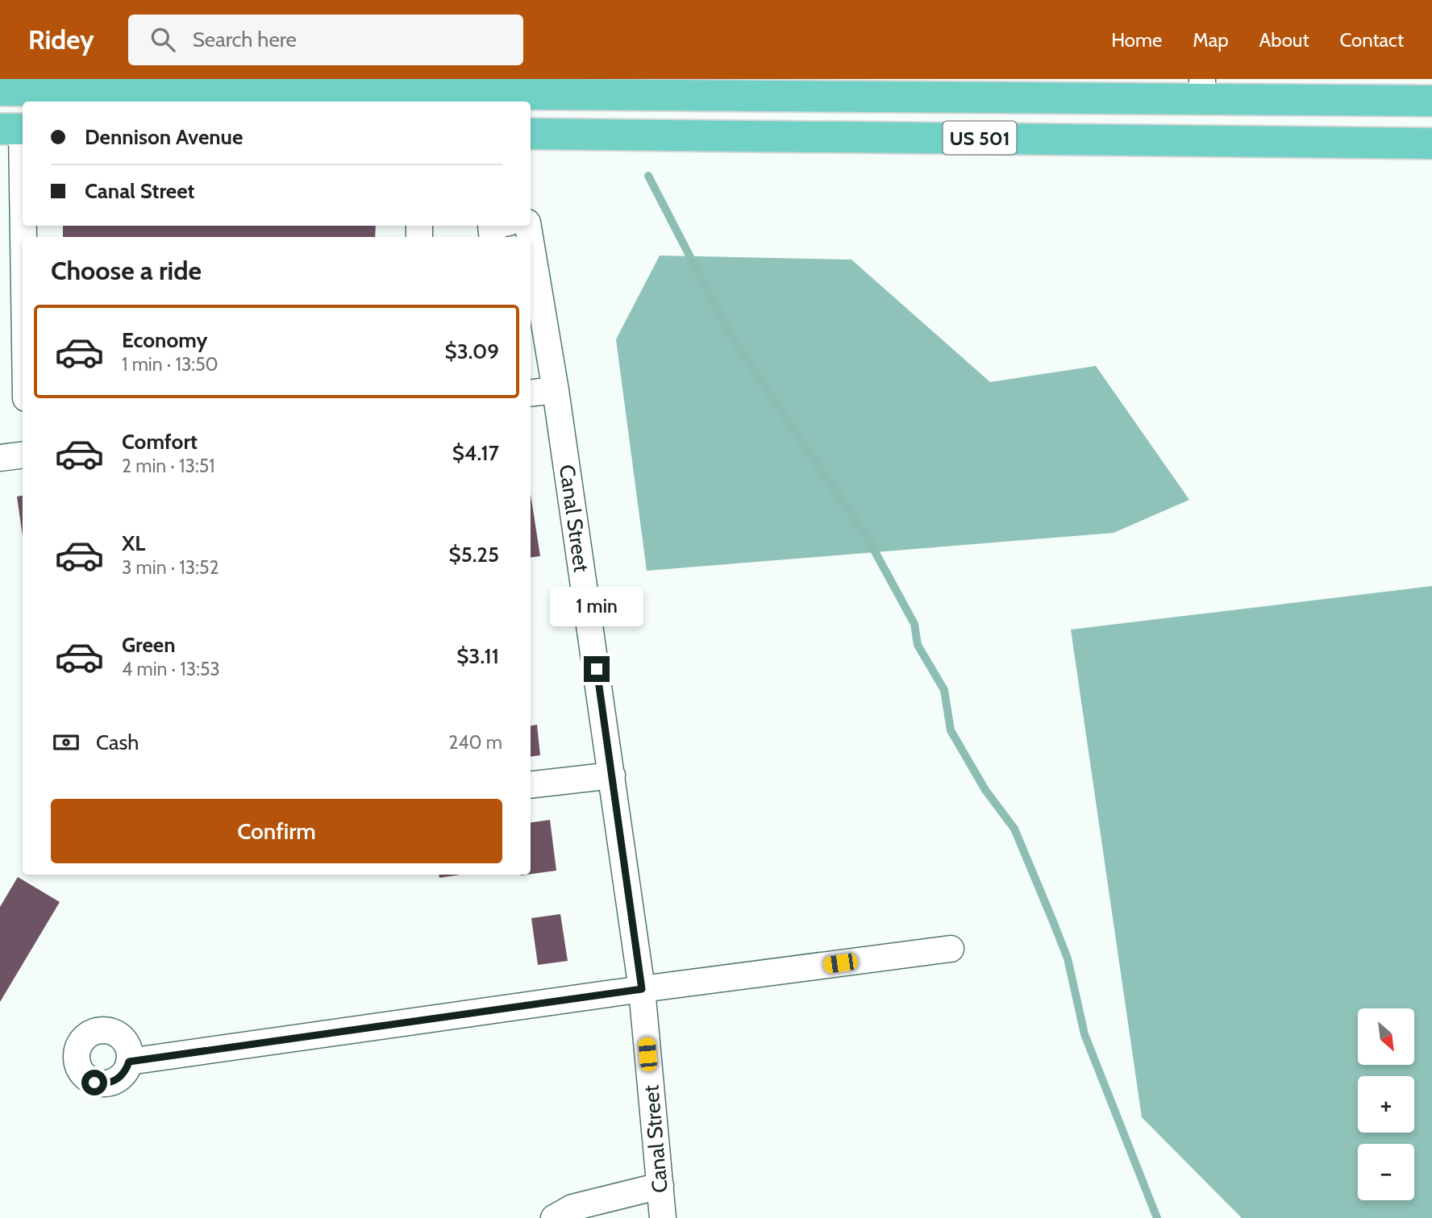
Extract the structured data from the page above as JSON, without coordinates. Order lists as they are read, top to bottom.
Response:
{
  "streets": {
    "main road": ["US 501"],
    "street": ["Canal Street"]
  },
  "north": "bottom right",
  "page": {
    "header": "Ridey",
    "search": "Search here",
    "nav": [
      "Home",
      "Map",
      "About",
      "Contact"
    ],
    "banner": ["Dennison Avenue", "Canal Street"],
    "heading": "Choose a ride",
    "list": [
      {
        "name": "Economy",
        "note": "1 min · 13:50",
        "value": "$3.09"
      },
      {
        "name": "Comfort",
        "note": "2 min · 13:51",
        "value": "$4.17"
      },
      {
        "name": "XL",
        "note": "3 min · 13:52",
        "value": "$5.25"
      },
      {
        "name": "Green",
        "note": "4 min · 13:53",
        "value": "$3.11"
      }
    ],
    "bubble": "1 min",
    "pay": ["Cash", "240 m"],
    "buttons": "Confirm",
    "map_buttons": ["+", "−"]
  }
}
